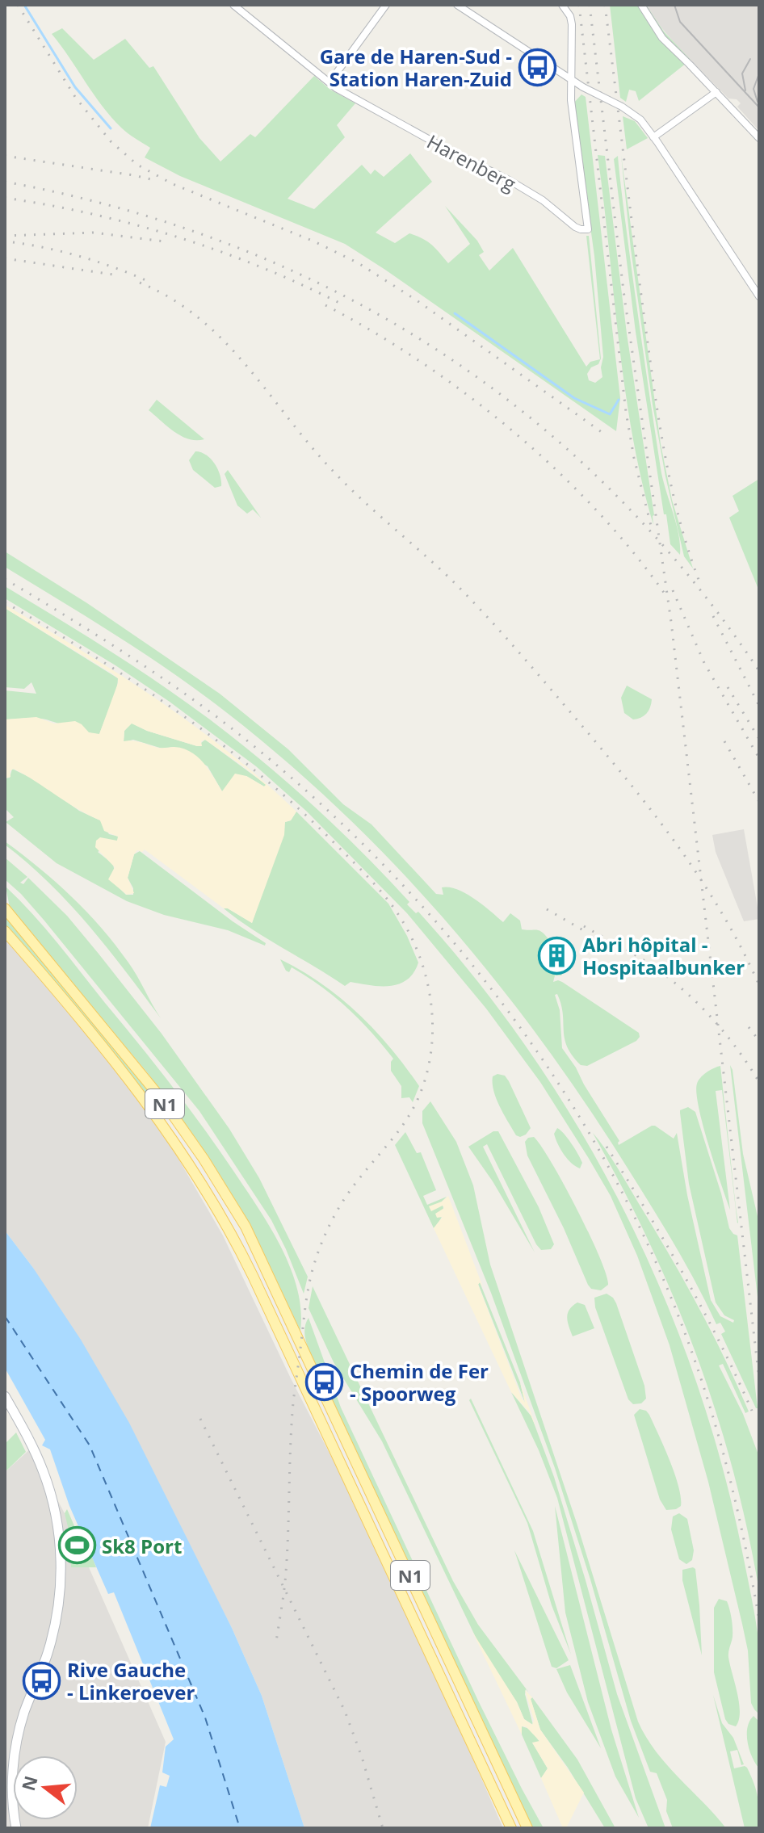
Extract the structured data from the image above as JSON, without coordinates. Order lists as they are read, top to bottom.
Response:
{
  "streets": {
    "main road": ["N1"],
    "street": ["Harenberg"]
  },
  "places": {
    "bus stop": ["Gare de Haren-Sud - Station Haren-Zuid", "Chemin de Fer - Spoorweg", "Rive Gauche - Linkeroever"],
    "building": ["Abri hôpital - Hospitaalbunker"],
    "sports": ["Sk8 Port"]
  },
  "north": "left"
}
